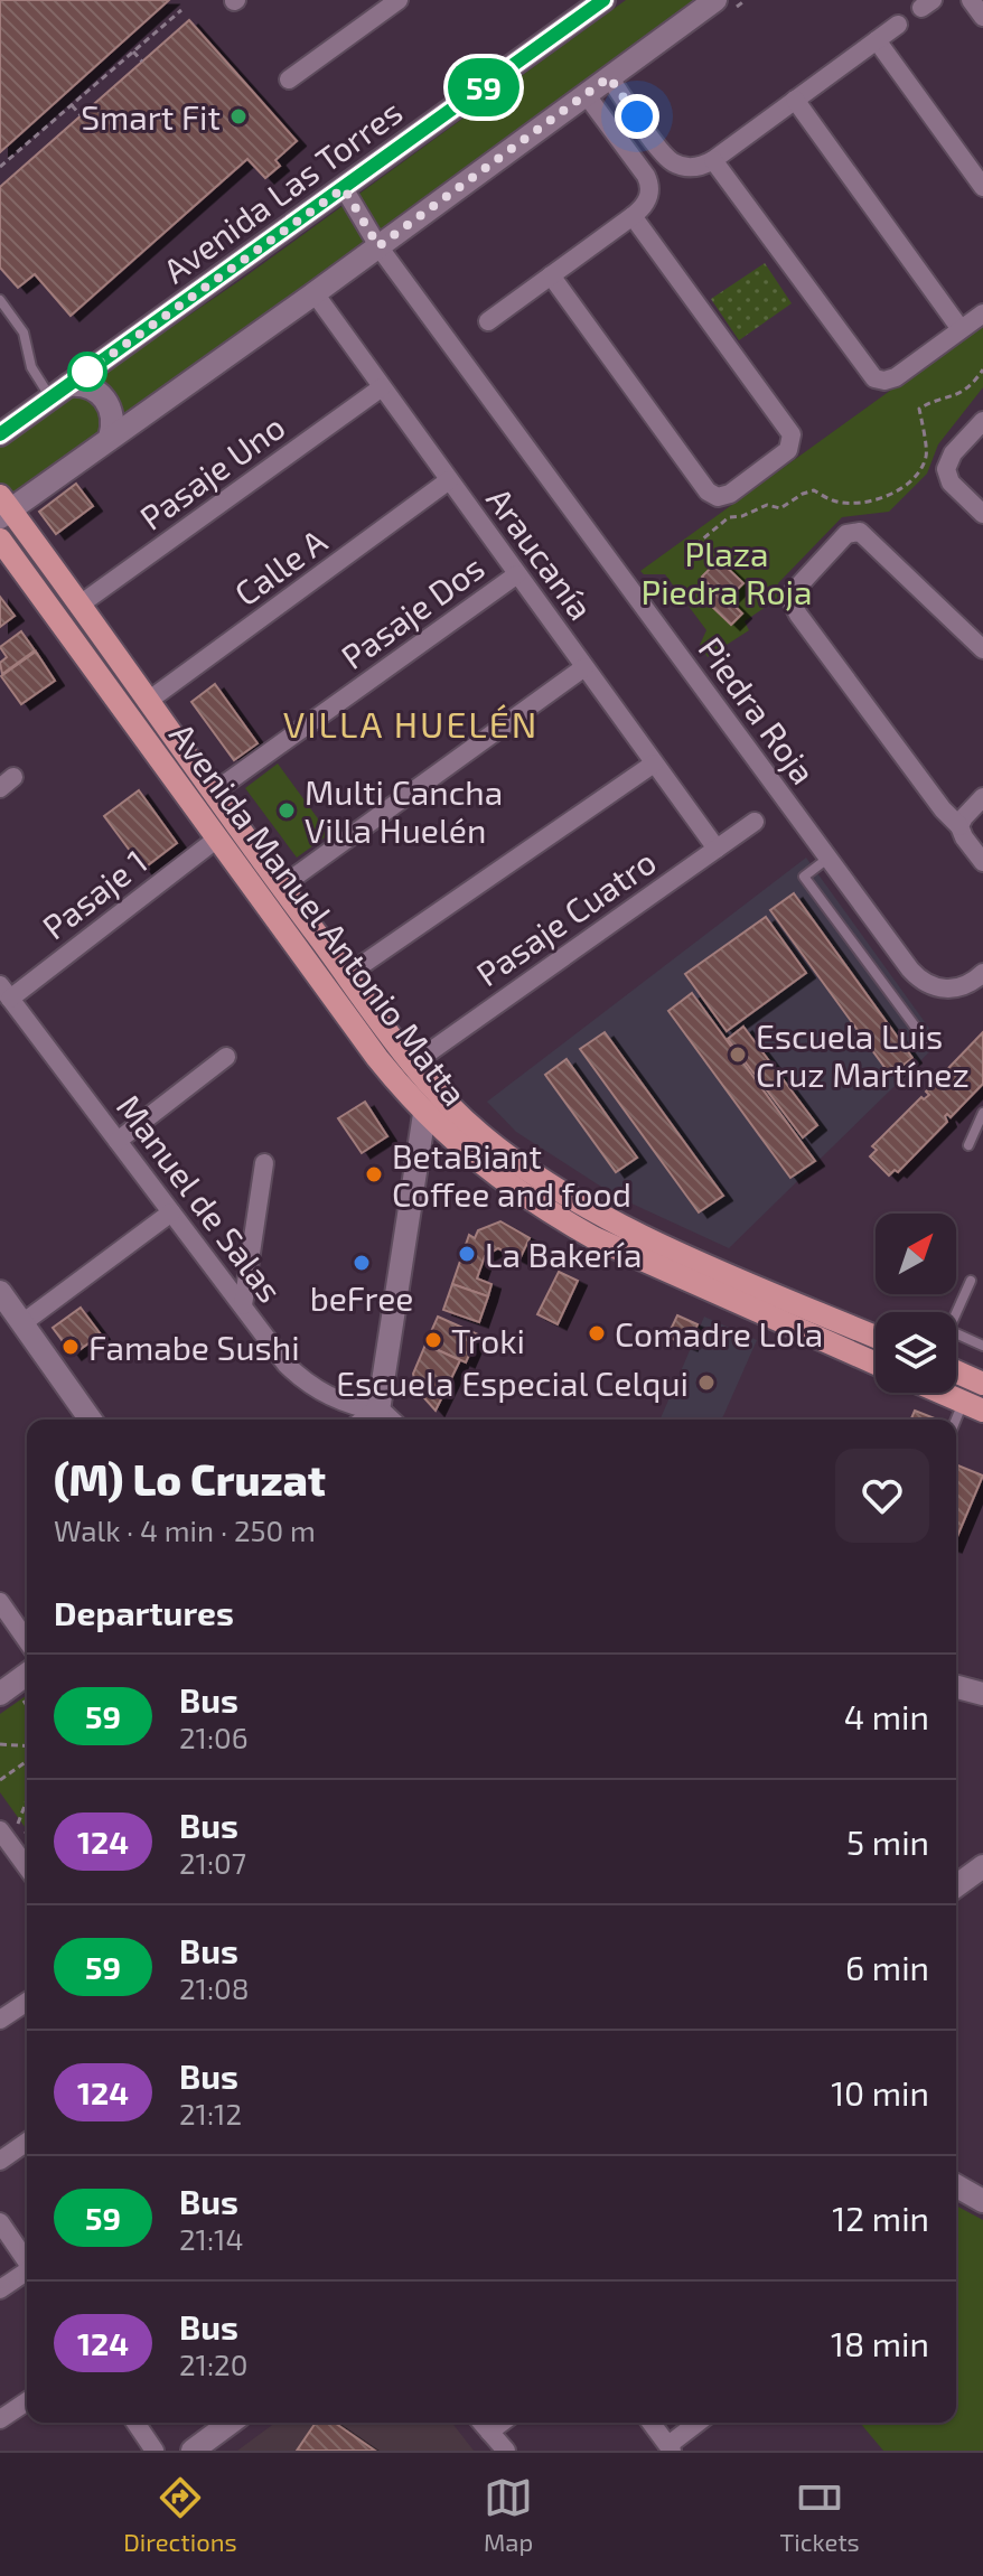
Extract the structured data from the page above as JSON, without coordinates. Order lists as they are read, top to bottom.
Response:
{
  "streets": {
    "main road": ["Avenida Manuel Antonio Matta"],
    "street": [
      "Avenida Las Torres",
      "Pasaje Uno",
      "Araucanía",
      "Calle A",
      "Pasaje Dos",
      "Piedra Roja",
      "Pasaje 1",
      "Pasaje Cuatro",
      "Manuel de Salas"
    ]
  },
  "crossings": [
    ["Avenida Las Torres", "Piedra Roja"],
    ["Pasaje Uno", "Araucanía"],
    ["Pasaje Uno", "Avenida Manuel Antonio Matta"],
    ["Araucanía", "Calle A"],
    ["Araucanía", "Pasaje Dos"],
    ["Araucanía", "Pasaje Cuatro"],
    ["Calle A", "Avenida Manuel Antonio Matta"],
    ["Pasaje Dos", "Avenida Manuel Antonio Matta"],
    ["Pasaje 1", "Avenida Manuel Antonio Matta"],
    ["Pasaje 1", "Manuel de Salas"],
    ["Avenida Manuel Antonio Matta", "Pasaje Cuatro"]
  ],
  "districts": ["VILLA HUELÉN"],
  "parks": ["Plaza Piedra Roja"],
  "places": [
    "Smart Fit",
    "Multi Cancha Villa Huelén",
    "Escuela Luis Cruz Martínez",
    "BetaBiant Coffee and food",
    "La Bakería",
    "beFree",
    "Comadre Lola",
    "Troki",
    "Famabe Sushi",
    "Escuela Especial Celqui"
  ],
  "lines": ["bus line 59"],
  "north": "top right",
  "page": {
    "on_map": "59",
    "heading": [
      ["(M) Lo Cruzat", "Walk · 4 min · 250 m"],
      "Departures"
    ],
    "list": [
      {
        "mark": "59",
        "name": "Bus",
        "note": "21:06",
        "value": "4 min"
      },
      {
        "mark": "124",
        "name": "Bus",
        "note": "21:07",
        "value": "5 min"
      },
      {
        "mark": "59",
        "name": "Bus",
        "note": "21:08",
        "value": "6 min"
      },
      {
        "mark": "124",
        "name": "Bus",
        "note": "21:12",
        "value": "10 min"
      },
      {
        "mark": "59",
        "name": "Bus",
        "note": "21:14",
        "value": "12 min"
      },
      {
        "mark": "124",
        "name": "Bus",
        "note": "21:20",
        "value": "18 min"
      }
    ],
    "tabs": ["Directions", "Map", "Tickets"]
  }
}
